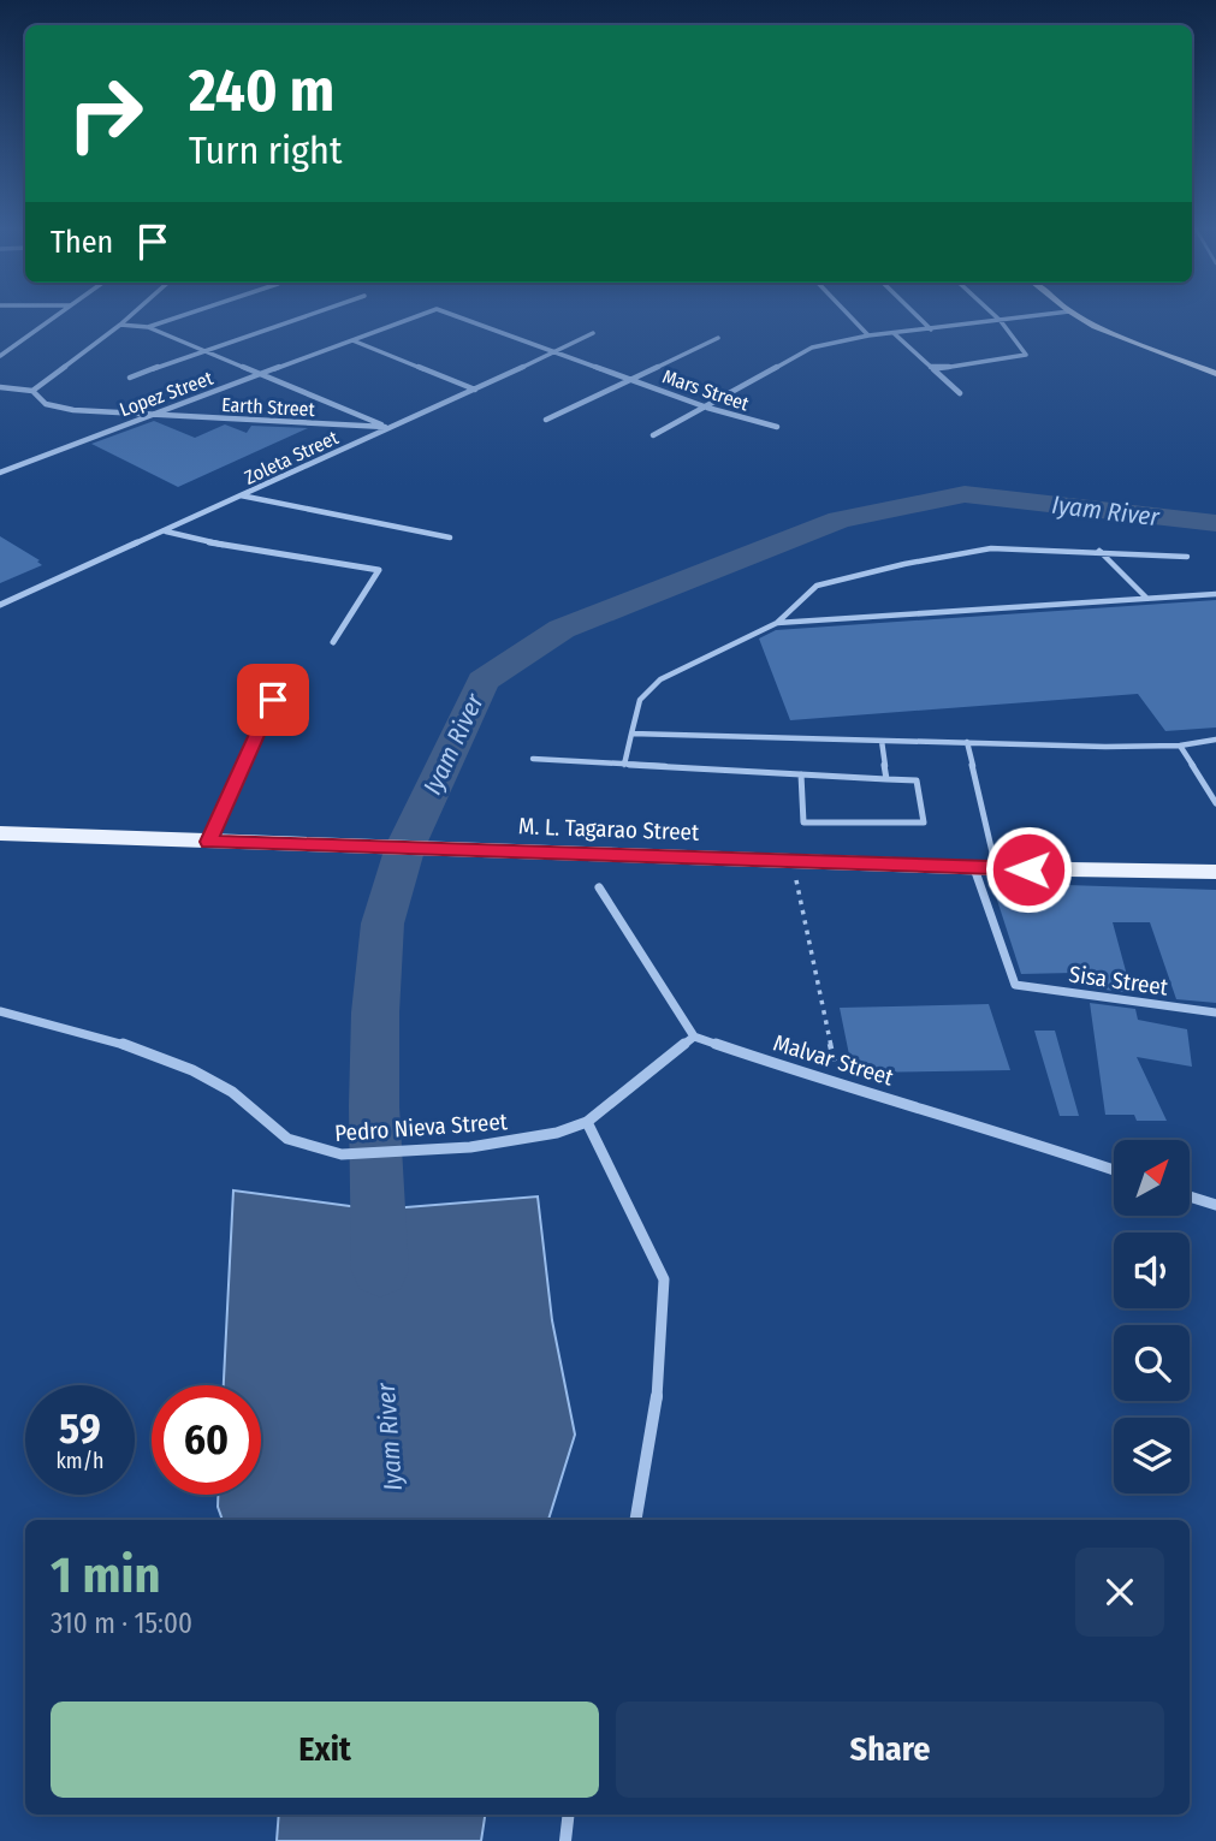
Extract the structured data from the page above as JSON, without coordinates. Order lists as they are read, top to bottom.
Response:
{
  "streets": {
    "main road": ["M. L. Tagarao Street"],
    "street": [
      "Mars Street",
      "Lopez Street",
      "Earth Street",
      "Zoleta Street",
      "Sisa Street",
      "Malvar Street",
      "Pedro Nieva Street"
    ]
  },
  "crossings": [
    ["Mars Street", "Zoleta Street"],
    ["Lopez Street", "Earth Street"],
    ["Earth Street", "Zoleta Street"],
    ["M. L. Tagarao Street", "Sisa Street"],
    ["Malvar Street", "Pedro Nieva Street"]
  ],
  "water": ["Iyam River"],
  "north": "top right",
  "page": {
    "turn": ["240 m", "Turn right"],
    "then": "Then",
    "speed": "59 km/h",
    "limit": "60",
    "heading": ["1 min", "310 m · 15:00"],
    "buttons": ["Exit", "Share"]
  }
}
